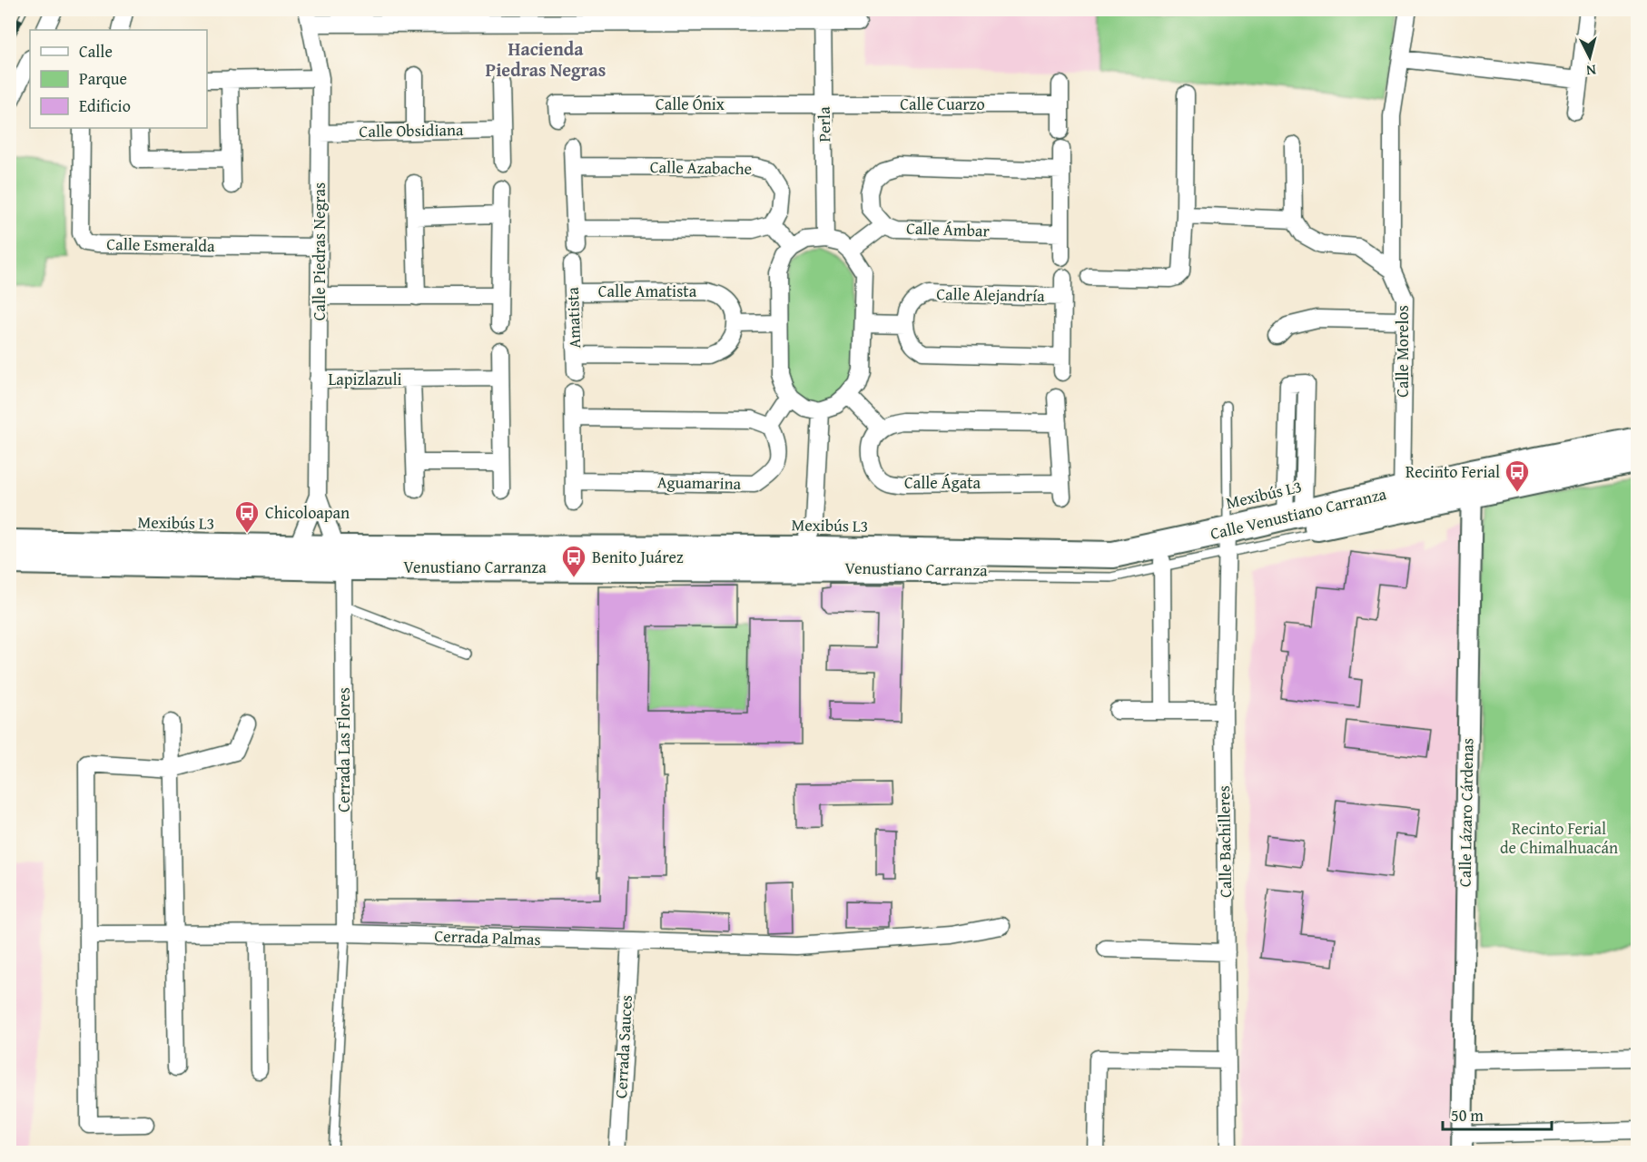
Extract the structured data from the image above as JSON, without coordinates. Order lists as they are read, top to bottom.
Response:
{
  "streets": {
    "main road": ["Calle Venustiano Carranza", "Venustiano Carranza"],
    "street": [
      "Calle Ónix",
      "Calle Cuarzo",
      "Perla",
      "Calle Obsidiana",
      "Calle Azabache",
      "Calle Ámbar",
      "Calle Esmeralda",
      "Calle Piedras Negras",
      "Calle Amatista",
      "Calle Alejandría",
      "Amatista",
      "Calle Morelos",
      "Lapizlazuli",
      "Aguamarina",
      "Calle Ágata",
      "Cerrada Las Flores",
      "Calle Lázaro Cárdenas",
      "Calle Bachilleres",
      "Cerrada Palmas",
      "Cerrada Sauces"
    ],
    "lane": ["Mexibús L3"]
  },
  "crossings": [
    ["Calle Ónix", "Calle Cuarzo"],
    ["Calle Ónix", "Perla"],
    ["Calle Cuarzo", "Perla"],
    ["Calle Obsidiana", "Calle Piedras Negras"],
    ["Calle Esmeralda", "Calle Piedras Negras"],
    ["Calle Piedras Negras", "Lapizlazuli"],
    ["Calle Piedras Negras", "Mexibús L3"],
    ["Calle Piedras Negras", "Venustiano Carranza"],
    ["Calle Piedras Negras", "Cerrada Las Flores"],
    ["Calle Amatista", "Amatista"],
    ["Calle Morelos", "Calle Venustiano Carranza"],
    ["Mexibús L3", "Venustiano Carranza"],
    ["Calle Venustiano Carranza", "Venustiano Carranza"],
    ["Calle Venustiano Carranza", "Calle Lázaro Cárdenas"],
    ["Calle Venustiano Carranza", "Calle Bachilleres"],
    ["Venustiano Carranza", "Cerrada Las Flores"],
    ["Cerrada Las Flores", "Cerrada Palmas"],
    ["Cerrada Palmas", "Cerrada Sauces"]
  ],
  "districts": ["Hacienda Piedras Negras"],
  "parks": ["Recinto Ferial de Chimalhuacán"],
  "places": {
    "bus stop": ["Recinto Ferial", "Chicoloapan", "Benito Juárez"]
  },
  "legend": ["Calle", "Parque", "Edificio"],
  "scale_bar": "50 m",
  "north": "bottom"
}
